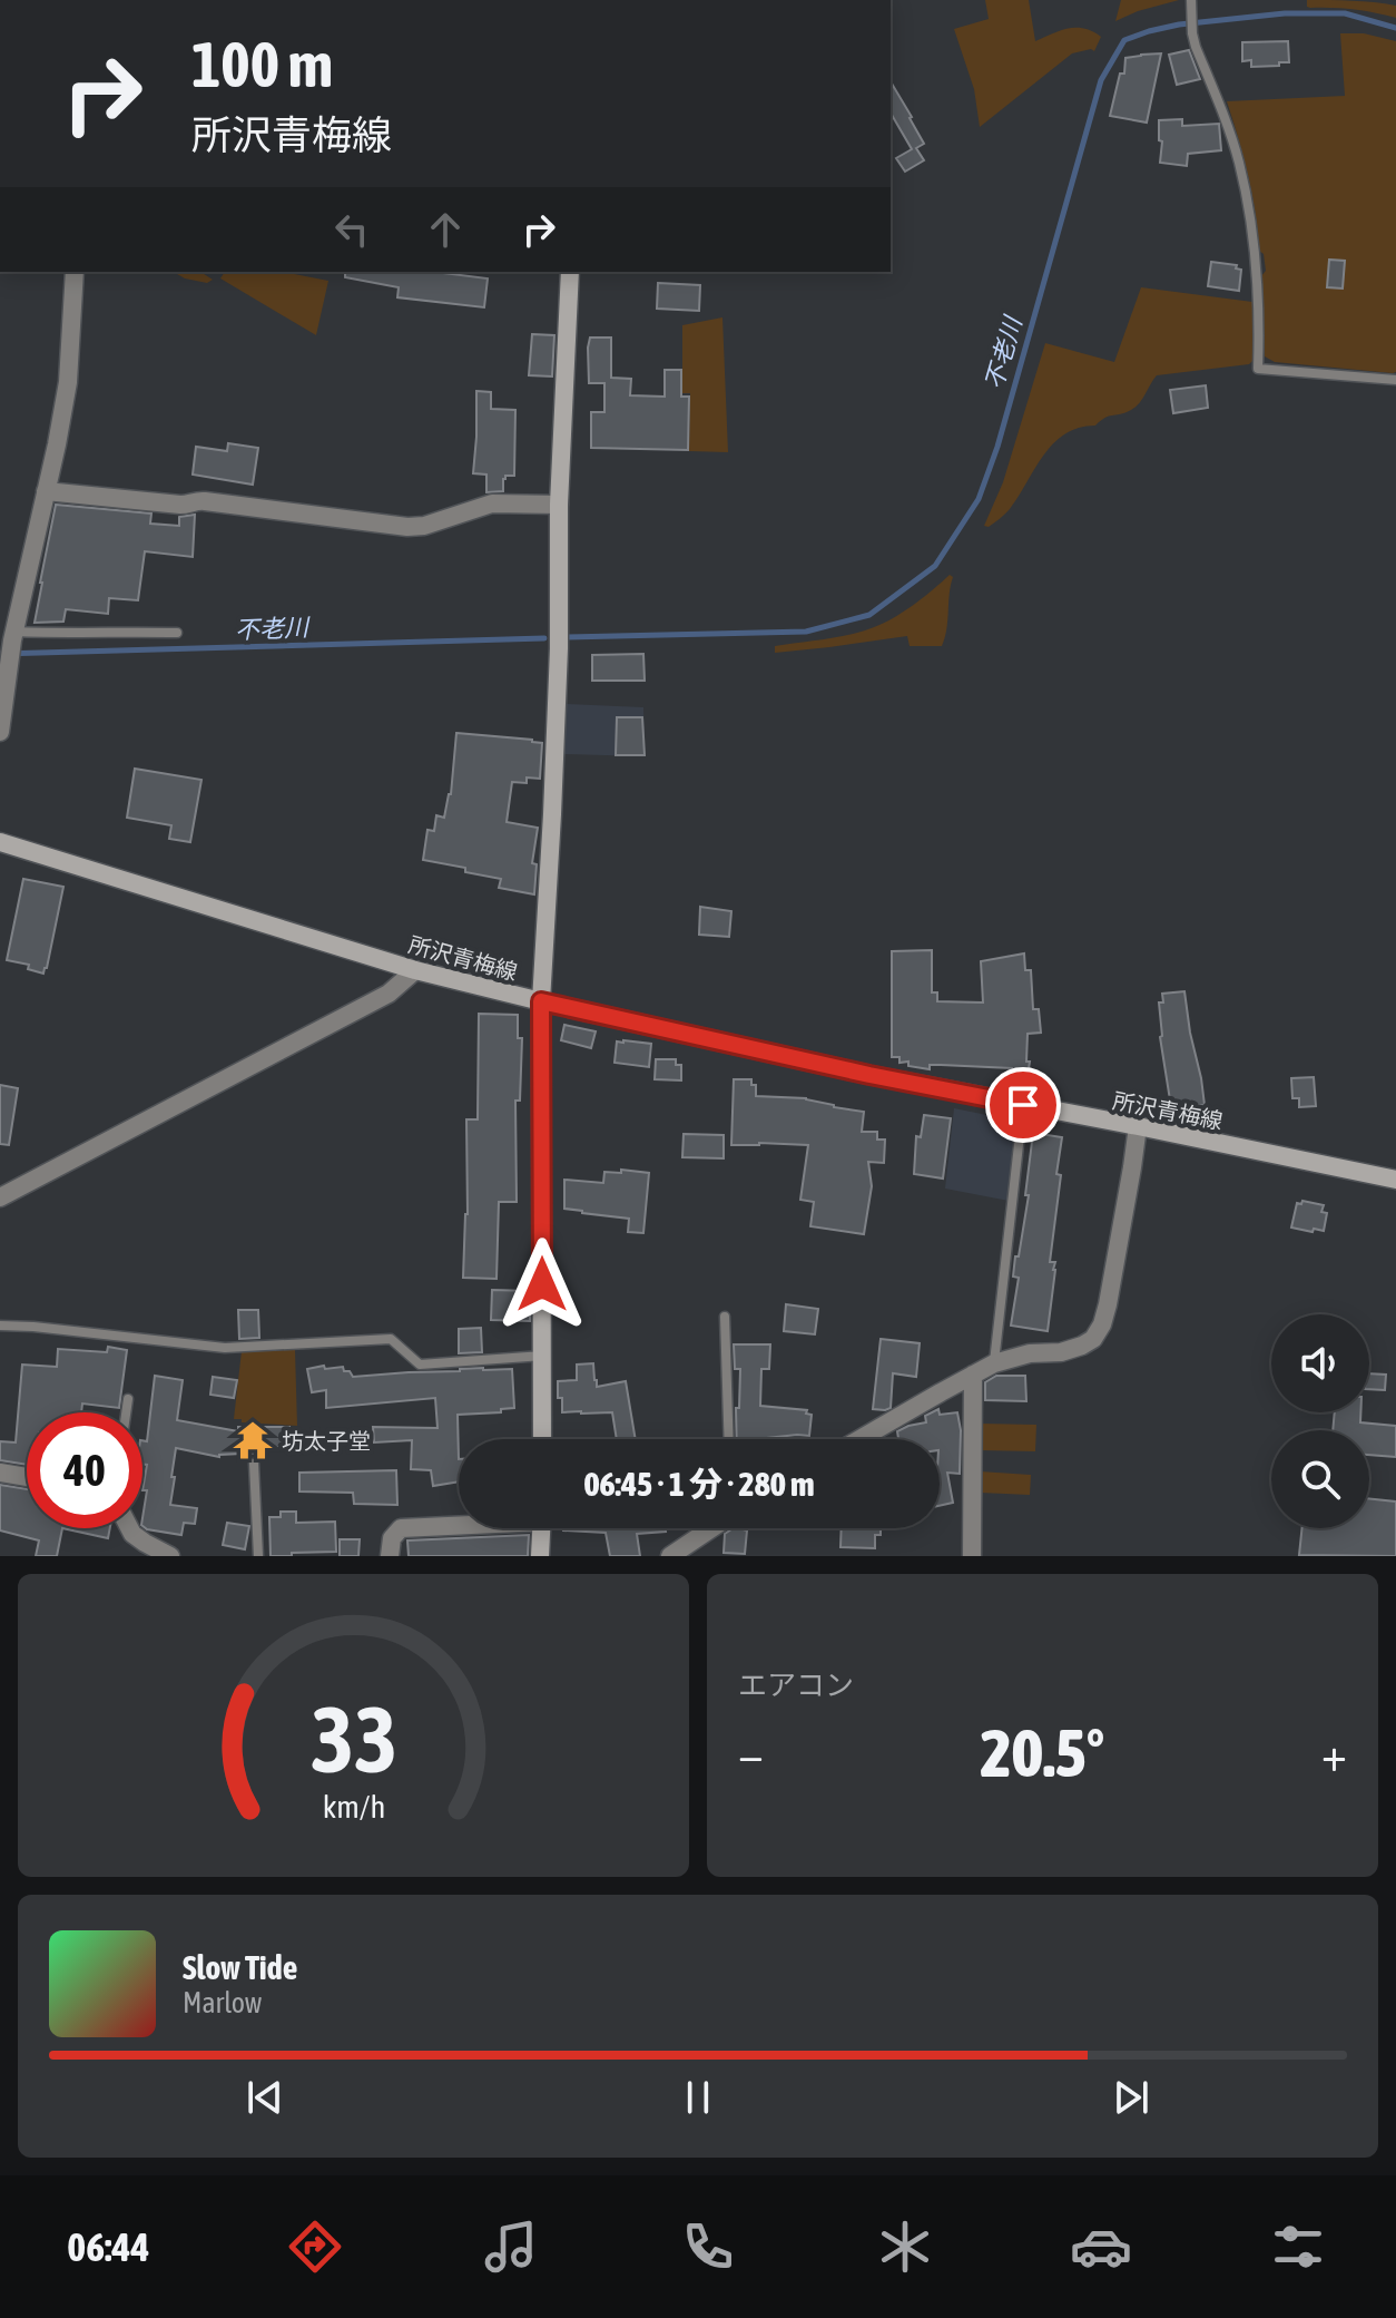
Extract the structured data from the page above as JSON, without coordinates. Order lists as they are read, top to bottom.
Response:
{
  "streets": {
    "main road": ["所沢青梅線"]
  },
  "water": ["不老川"],
  "places": {
    "temple": ["坊太子堂"]
  },
  "page": {
    "turn": ["100 m", "所沢青梅線"],
    "limit": "40",
    "trip": "06:45 · 1 分 · 280 m",
    "tile": "エアコン",
    "heat": ["−", "20.5°", "+"],
    "song": ["Slow Tide", "Marlow"],
    "tabs": "06:44",
    "gauge": ["33", "km/h"]
  }
}
